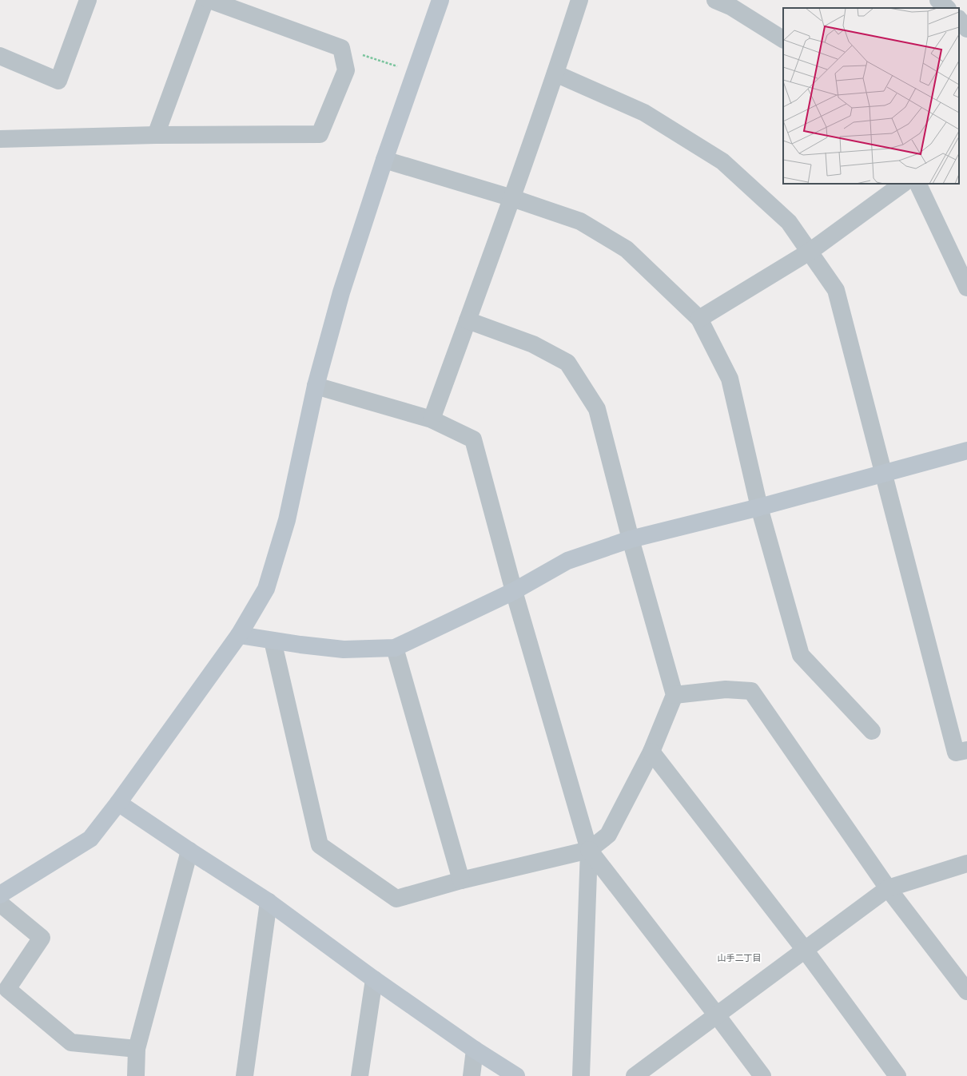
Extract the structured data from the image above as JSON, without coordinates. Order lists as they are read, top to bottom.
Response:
{
  "districts": ["山手二丁目"]
}
